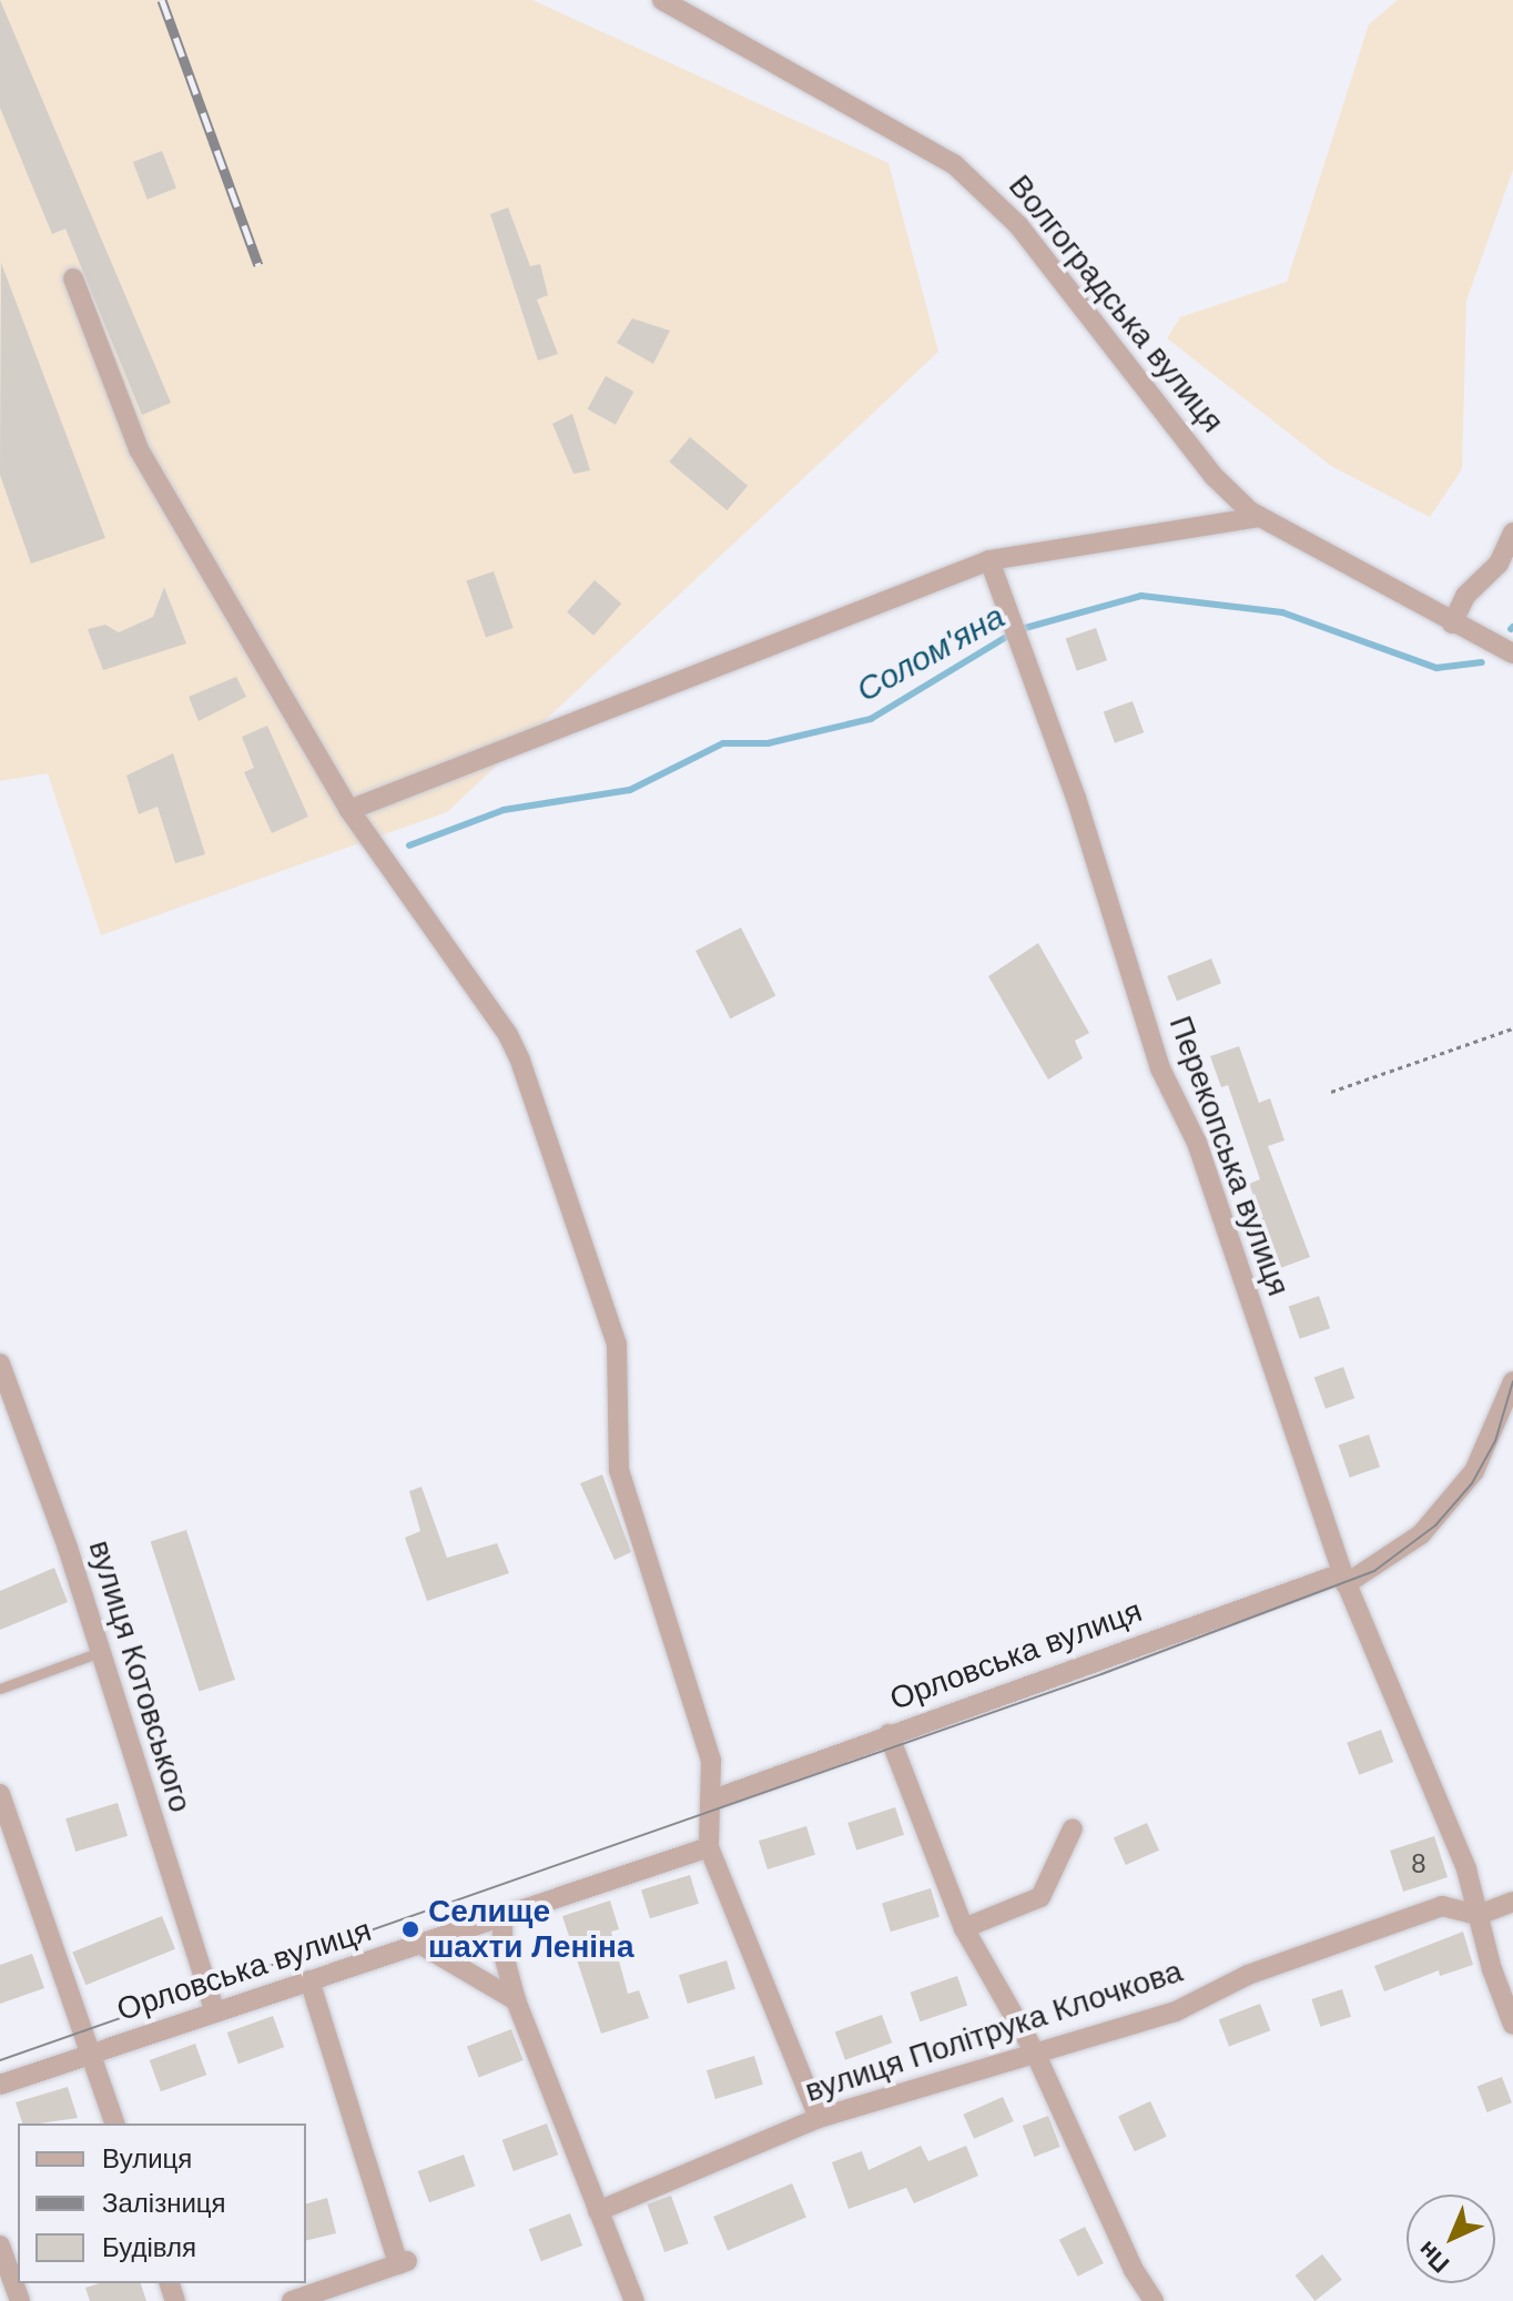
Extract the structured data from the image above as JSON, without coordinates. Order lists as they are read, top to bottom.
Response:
{
  "streets": {
    "street": [
      "Волгоградська вулиця",
      "Перекопська вулиця",
      "Орловська вулиця",
      "вулиця Котовського",
      "вулиця Політрука Клочкова"
    ]
  },
  "crossings": [
    ["Перекопська вулиця", "Орловська вулиця"],
    ["Перекопська вулиця", "вулиця Політрука Клочкова"],
    ["Орловська вулиця", "вулиця Котовського"]
  ],
  "water": ["Солом'яна"],
  "places": ["Селище шахти Леніна"],
  "house_numbers": ["8"],
  "legend": ["Вулиця", "Залізниця", "Будівля"],
  "north": "bottom left"
}
